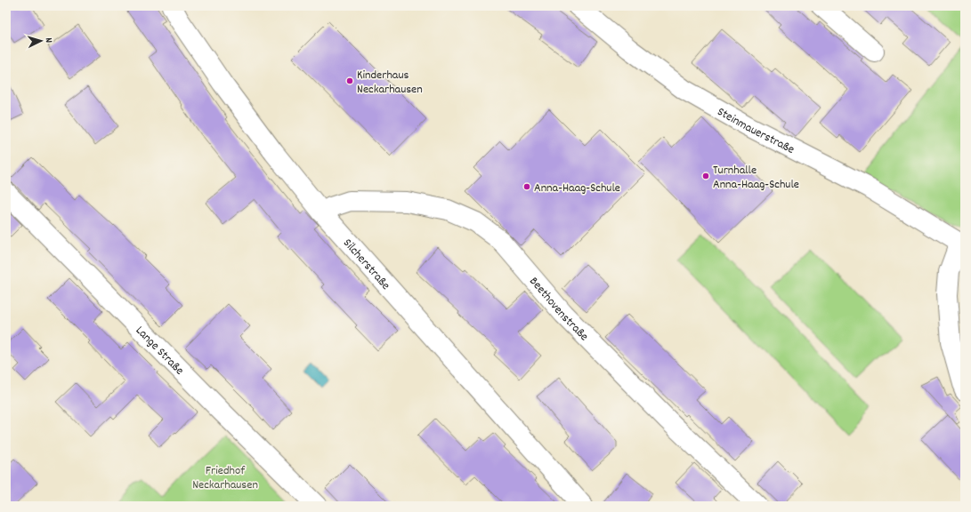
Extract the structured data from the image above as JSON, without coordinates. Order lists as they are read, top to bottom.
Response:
{
  "streets": {
    "street": [
      "Steinmauerstraße",
      "Silcherstraße",
      "Beethovenstraße",
      "Lange Straße"
    ]
  },
  "crossings": [
    ["Silcherstraße", "Beethovenstraße"]
  ],
  "parks": ["Friedhof Neckarhausen"],
  "places": ["Kinderhaus Neckarhausen", "Turnhalle Anna-Haag-Schule", "Anna-Haag-Schule"],
  "north": "right"
}
